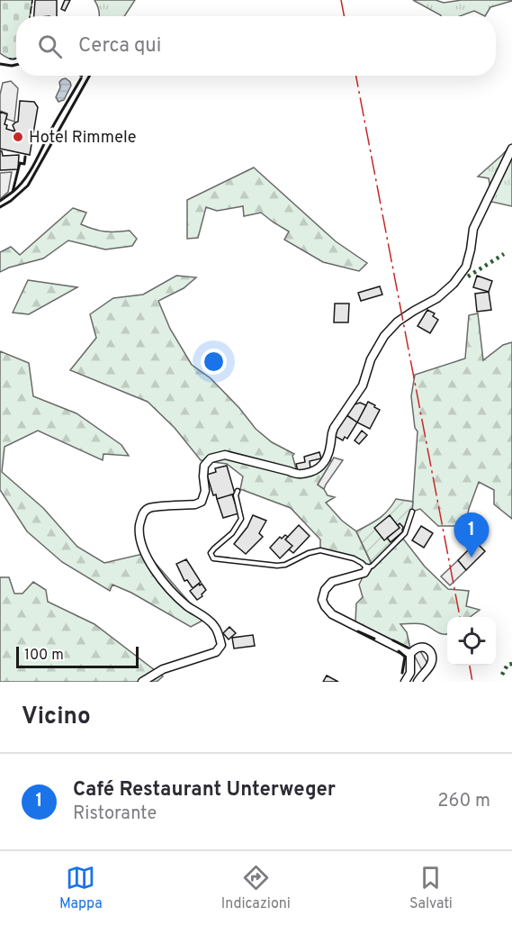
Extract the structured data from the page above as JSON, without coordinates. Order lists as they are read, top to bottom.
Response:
{
  "places": ["Hotel Rimmele"],
  "scale_bar": "100 m",
  "page": {
    "search": "Cerca qui",
    "pins": "1",
    "scale": "100 m",
    "heading": "Vicino",
    "list": [
      {
        "mark": "1",
        "name": "Café Restaurant Unterweger",
        "note": "Ristorante",
        "value": "260 m"
      }
    ],
    "nav": ["Mappa", "Indicazioni", "Salvati"]
  }
}
